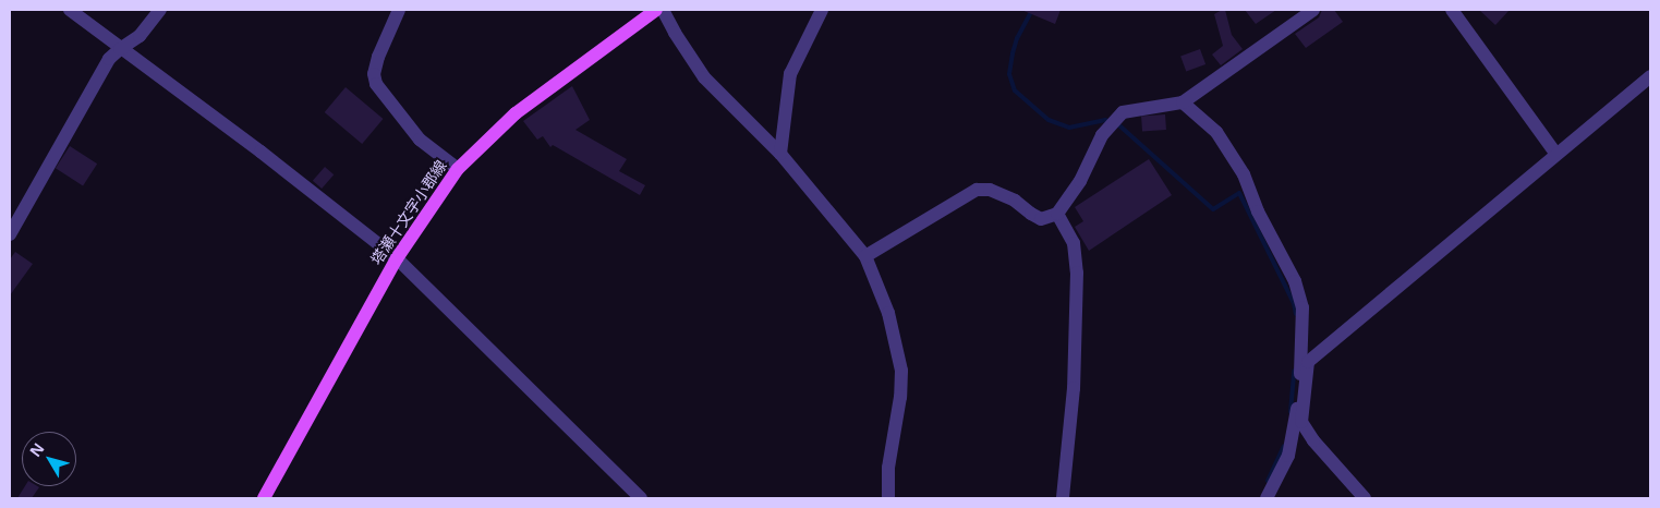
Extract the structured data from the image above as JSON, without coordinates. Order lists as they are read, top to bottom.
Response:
{
  "streets": {
    "main road": ["塔瀬十文字小郡線"]
  },
  "north": "top left"
}
